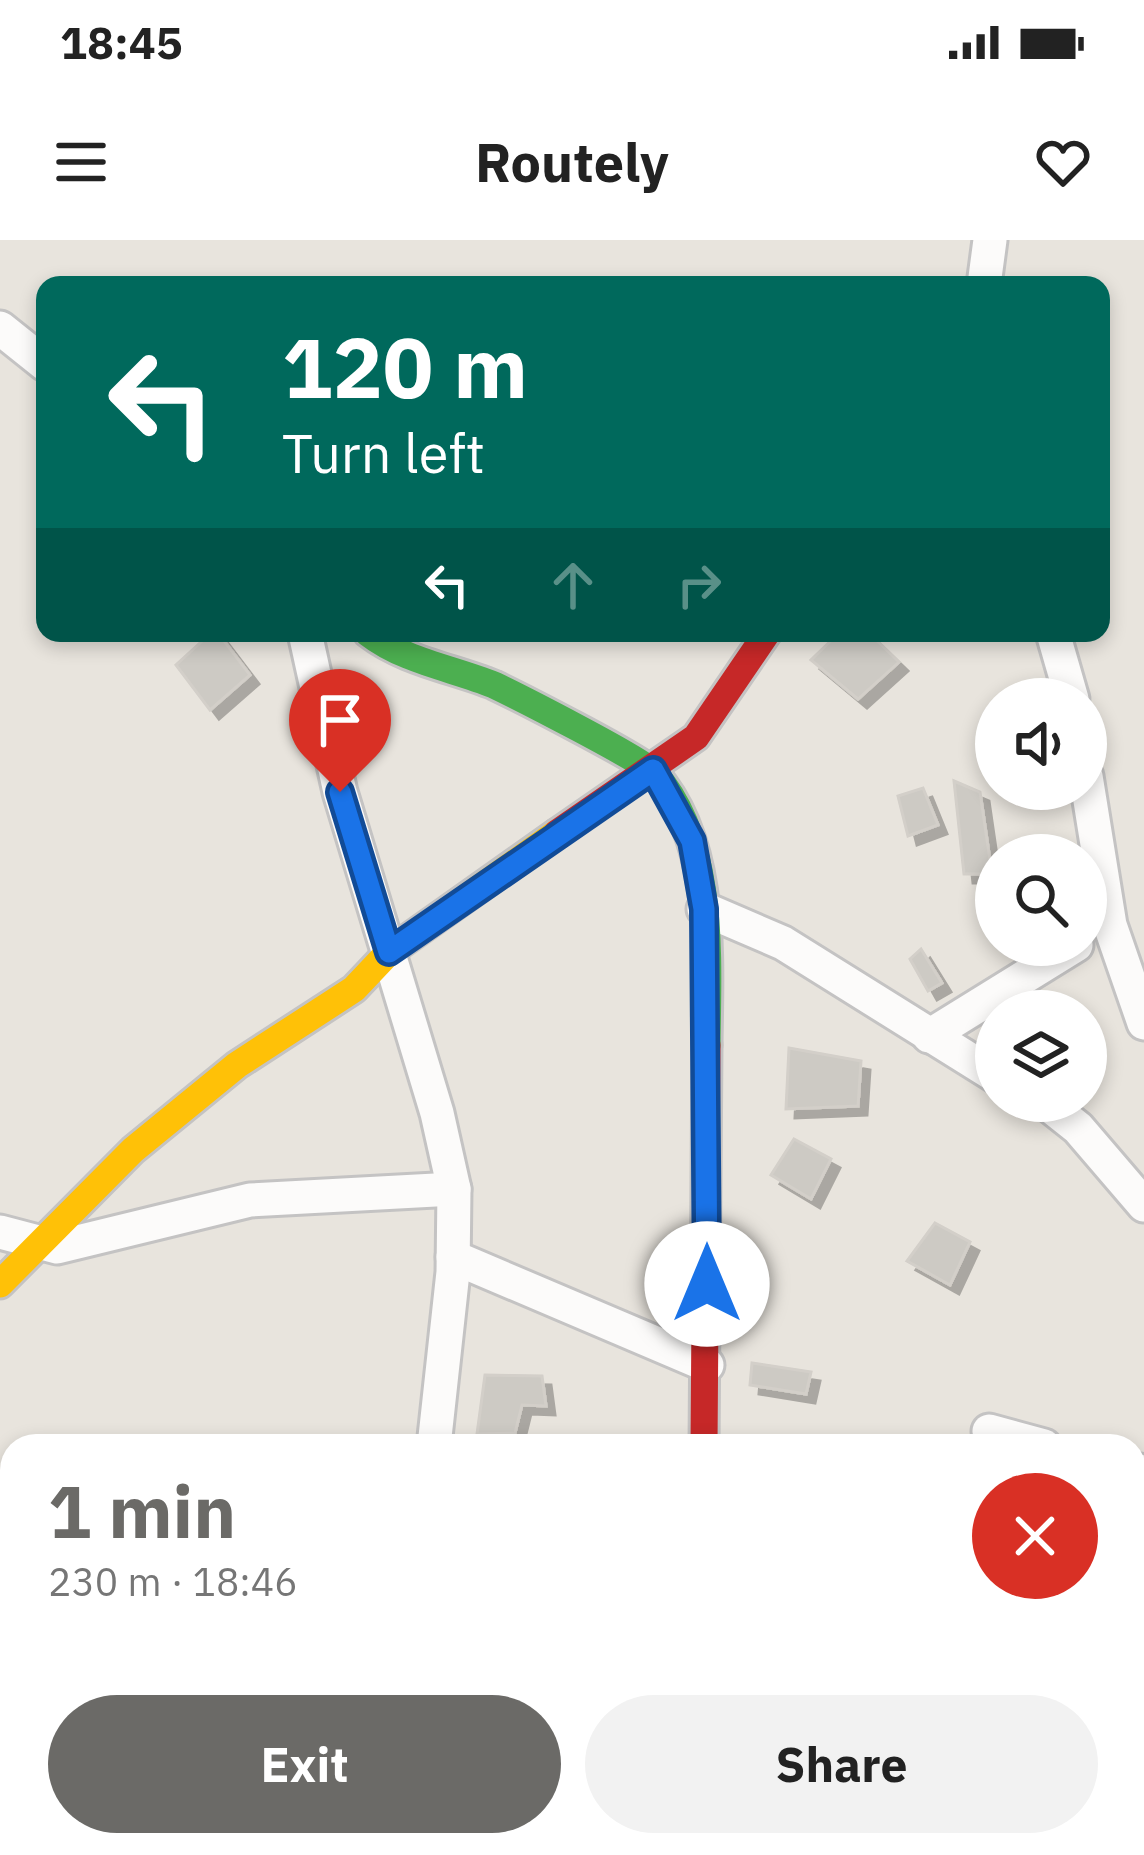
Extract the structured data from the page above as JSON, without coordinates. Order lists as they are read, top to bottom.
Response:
{
  "page": {
    "status": "18:45",
    "header": "Routely",
    "turn": ["120 m", "Turn left"],
    "heading": ["1 min", "230 m · 18:46"],
    "buttons": ["Exit", "Share"]
  }
}
